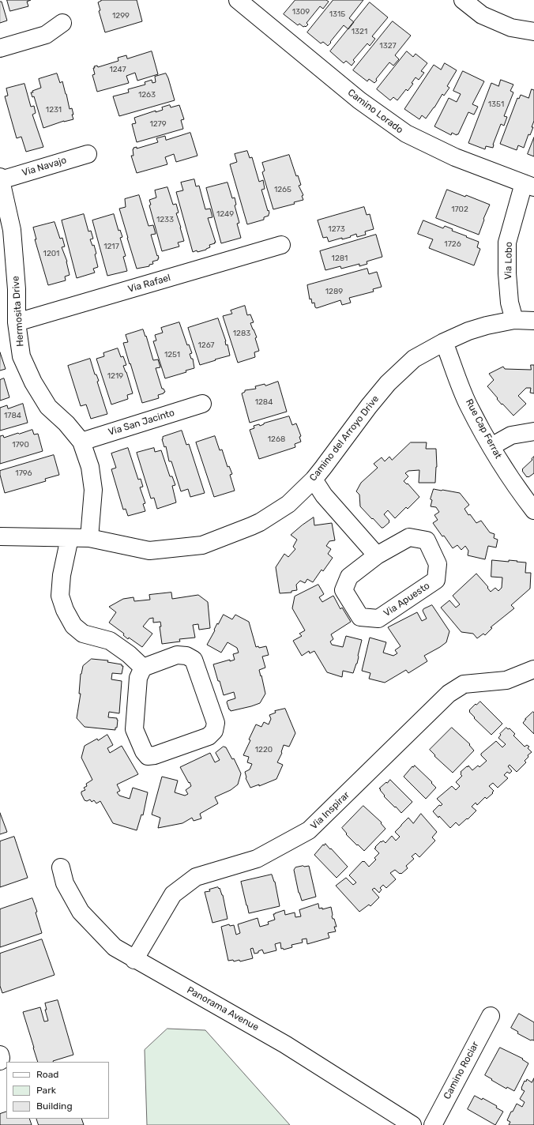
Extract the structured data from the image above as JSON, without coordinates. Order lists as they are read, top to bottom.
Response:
{
  "streets": {
    "street": [
      "Camino Lorado",
      "Via Navajo",
      "Via Lobo",
      "Via Rafael",
      "Hermosita Drive",
      "Via San Jacinto",
      "Rue Cap Ferrat",
      "Camino del Arroyo Drive",
      "Via Apuesto",
      "Via Inspirar",
      "Panorama Avenue",
      "Camino Rociar"
    ]
  },
  "crossings": [
    ["Camino Lorado", "Via Lobo"],
    ["Via Navajo", "Hermosita Drive"],
    ["Via Lobo", "Camino del Arroyo Drive"],
    ["Via Rafael", "Hermosita Drive"],
    ["Hermosita Drive", "Via San Jacinto"],
    ["Hermosita Drive", "Camino del Arroyo Drive"],
    ["Rue Cap Ferrat", "Camino del Arroyo Drive"],
    ["Via Inspirar", "Panorama Avenue"]
  ],
  "house_numbers": [
    "1309",
    "1315",
    "1299",
    "1321",
    "1327",
    "1247",
    "1263",
    "1351",
    "1231",
    "1279",
    "1265",
    "1702",
    "1249",
    "1233",
    "1273",
    "1726",
    "1217",
    "1201",
    "1281",
    "1289",
    "1283",
    "1267",
    "1251",
    "1219",
    "1284",
    "1784",
    "1268",
    "1790",
    "1796",
    "1220"
  ],
  "legend": ["Road", "Park", "Building"]
}
